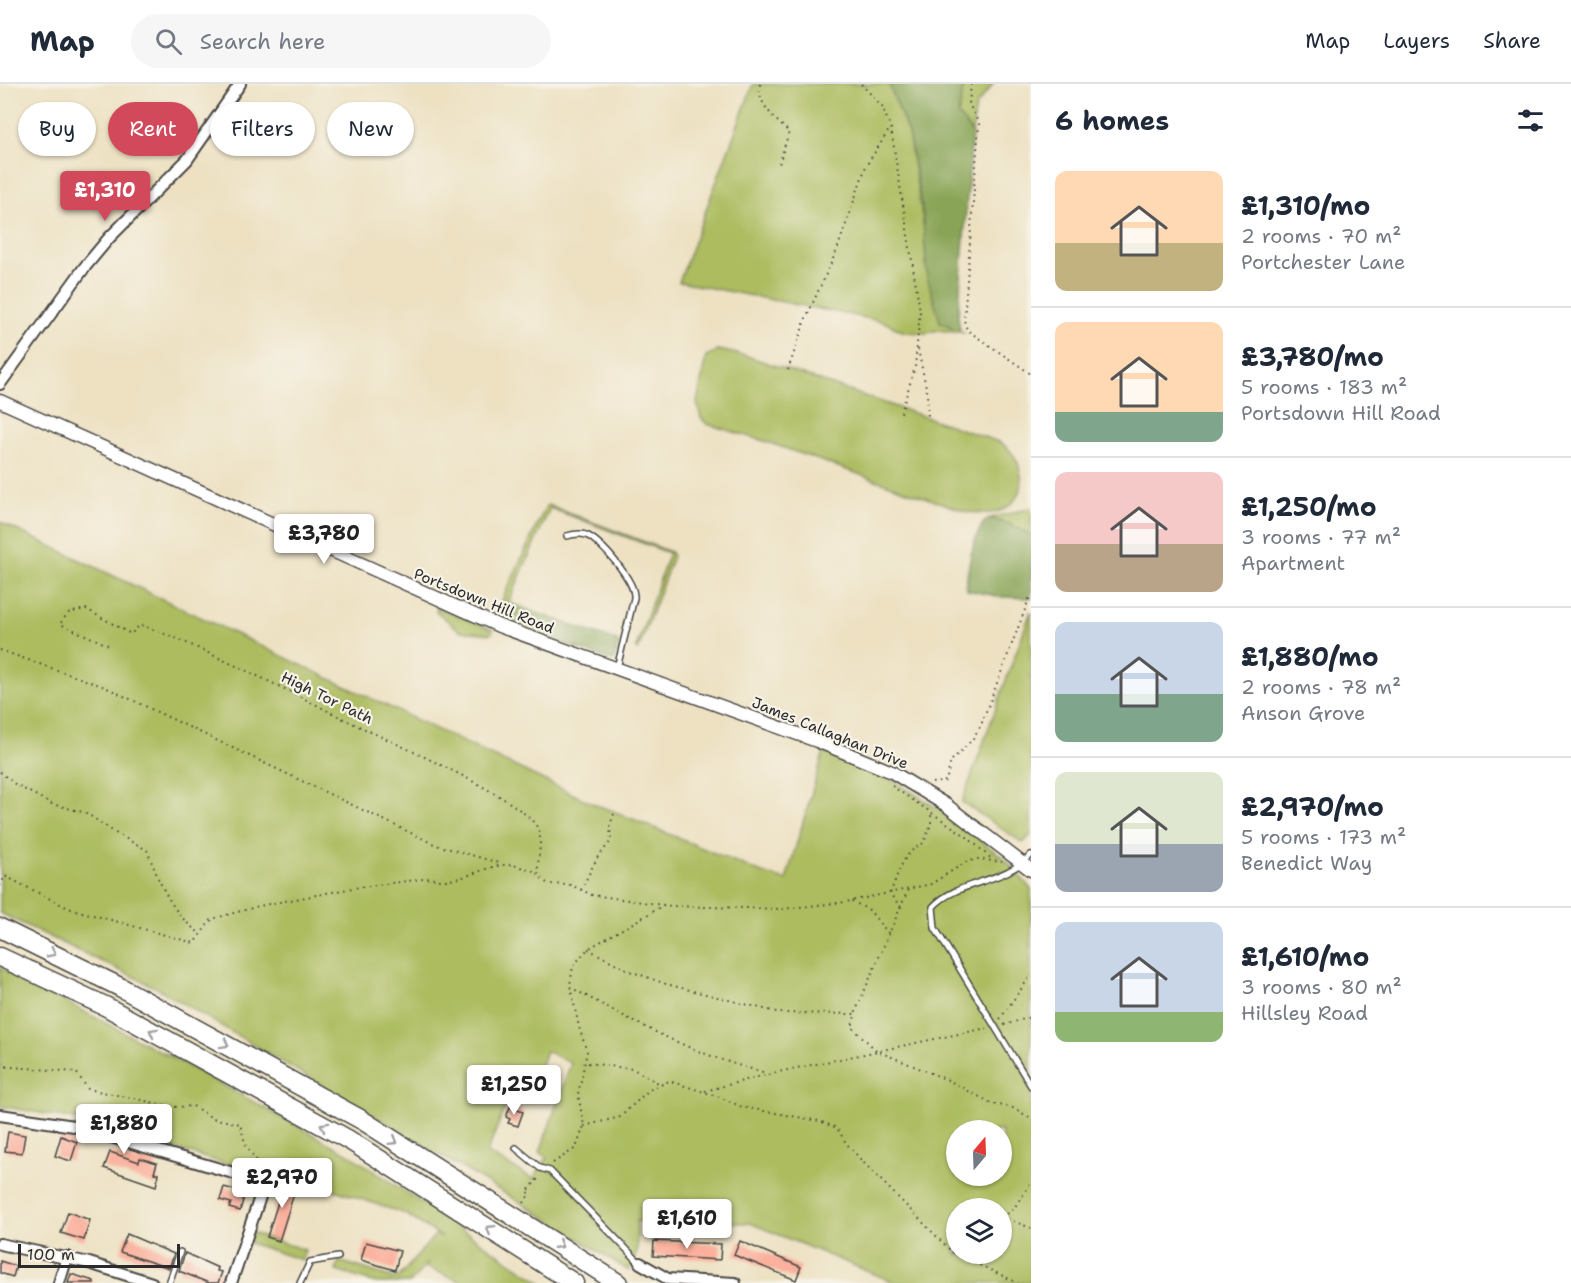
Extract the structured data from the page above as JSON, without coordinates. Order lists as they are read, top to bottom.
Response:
{
  "streets": {
    "street": ["Portsdown Hill Road", "James Callaghan Drive"],
    "path": ["High Tor Path"]
  },
  "crossings": [
    ["Portsdown Hill Road", "James Callaghan Drive"]
  ],
  "scale_bar": "100 m",
  "north": "top",
  "page": {
    "header": "Map",
    "search": "Search here",
    "nav": ["Map", "Layers", "Share"],
    "heading": "6 homes",
    "chip": [
      "Buy",
      "Rent",
      "Filters",
      "New"
    ],
    "list": [
      {
        "name": "£1,310/mo",
        "note": "2 rooms · 70 m² · Portchester Lane"
      },
      {
        "name": "£3,780/mo",
        "note": "5 rooms · 183 m² · Portsdown Hill Road"
      },
      {
        "name": "£1,250/mo",
        "note": "3 rooms · 77 m² · Apartment"
      },
      {
        "name": "£1,880/mo",
        "note": "2 rooms · 78 m² · Anson Grove"
      },
      {
        "name": "£2,970/mo",
        "note": "5 rooms · 173 m² · Benedict Way"
      },
      {
        "name": "£1,610/mo",
        "note": "3 rooms · 80 m² · Hillsley Road"
      }
    ],
    "price": [
      "£1,310",
      "£3,780",
      "£1,250",
      "£1,880",
      "£2,970",
      "£1,610"
    ],
    "scale": "100 m"
  }
}
